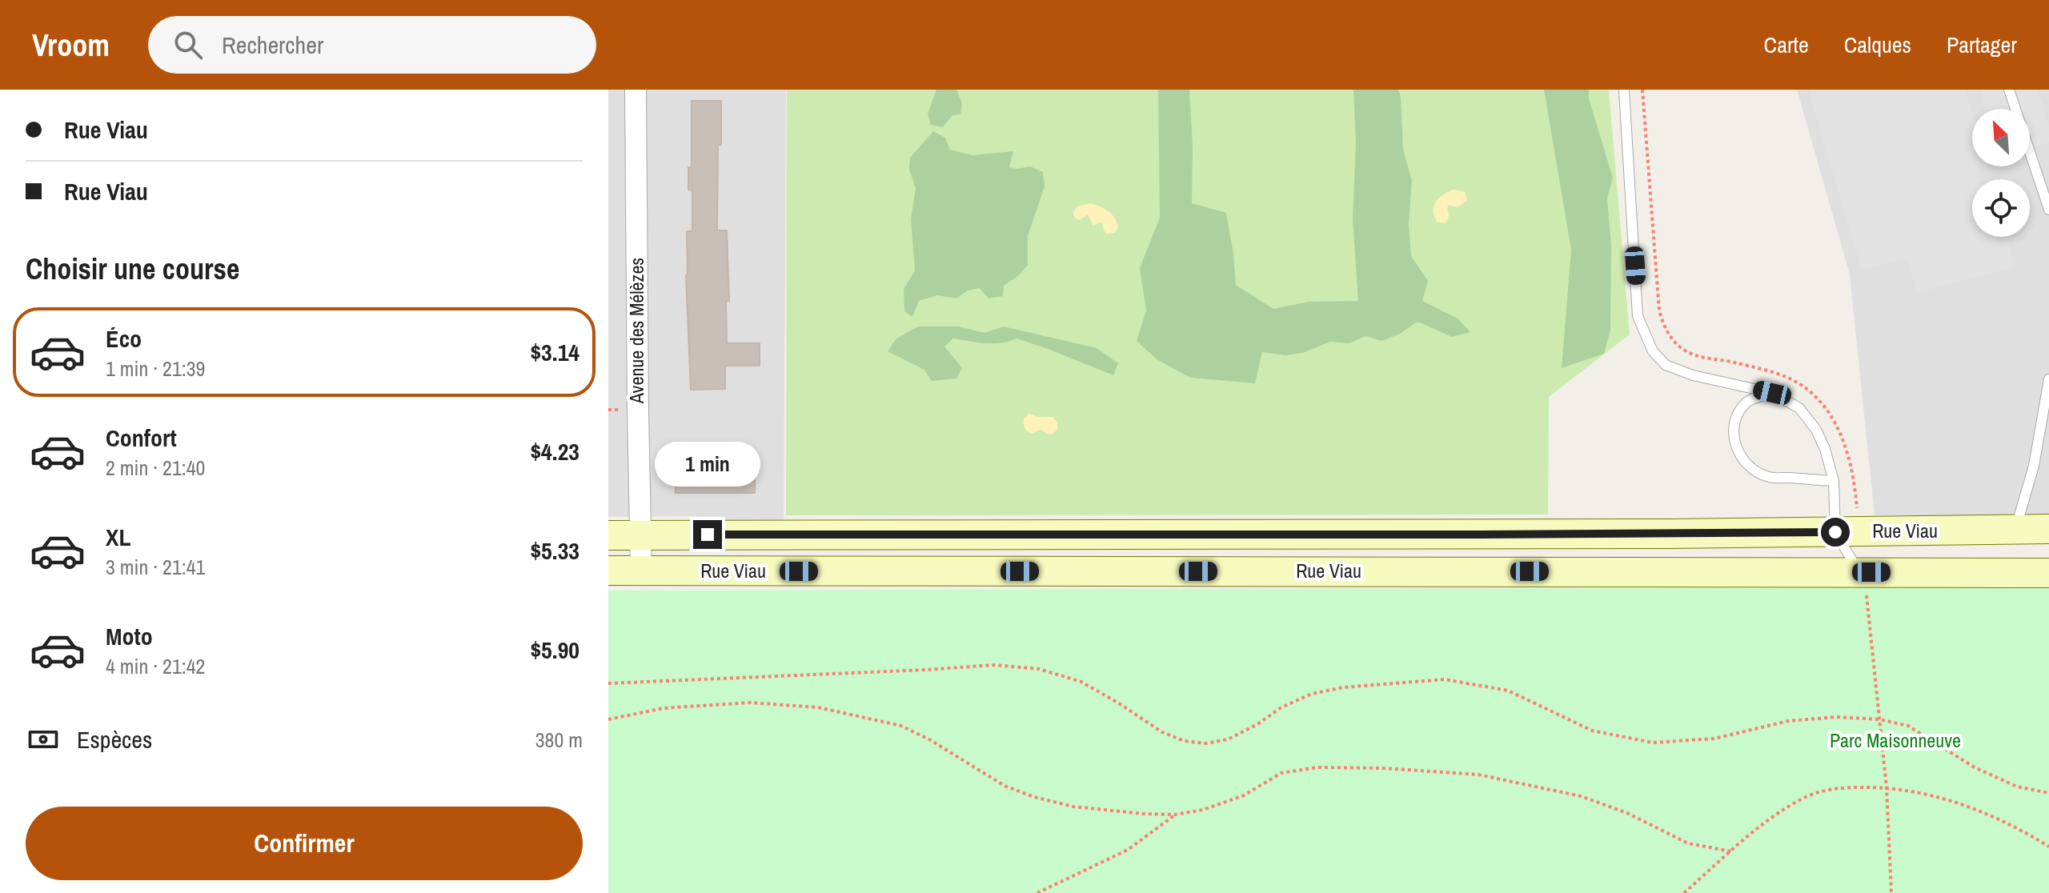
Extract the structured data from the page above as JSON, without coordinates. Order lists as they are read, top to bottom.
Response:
{
  "streets": {
    "main road": ["Rue Viau"],
    "street": ["Avenue des Mélèzes"]
  },
  "crossings": [
    ["Avenue des Mélèzes", "Rue Viau"]
  ],
  "parks": ["Parc Maisonneuve"],
  "north": "top left",
  "page": {
    "header": "Vroom",
    "search": "Rechercher",
    "nav": ["Carte", "Calques", "Partager"],
    "banner": ["Rue Viau", "Rue Viau"],
    "heading": "Choisir une course",
    "list": [
      {
        "name": "Éco",
        "note": "1 min · 21:39",
        "value": "$3.14"
      },
      {
        "name": "Confort",
        "note": "2 min · 21:40",
        "value": "$4.23"
      },
      {
        "name": "XL",
        "note": "3 min · 21:41",
        "value": "$5.33"
      },
      {
        "name": "Moto",
        "note": "4 min · 21:42",
        "value": "$5.90"
      }
    ],
    "bubble": "1 min",
    "pay": ["Espèces", "380 m"],
    "buttons": "Confirmer"
  }
}
